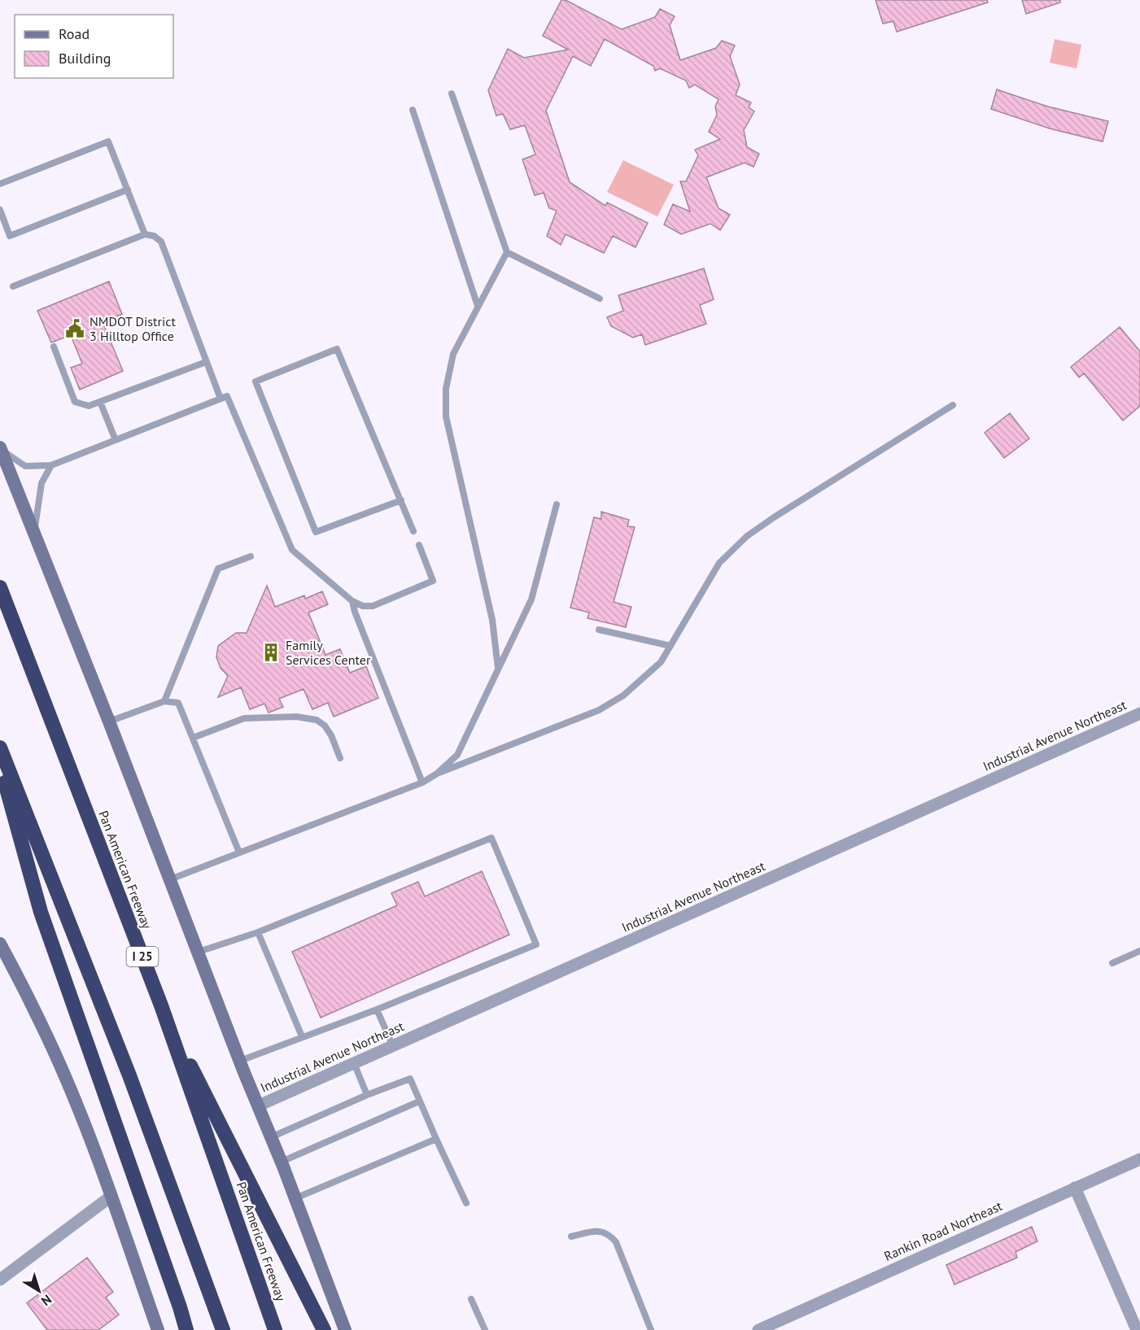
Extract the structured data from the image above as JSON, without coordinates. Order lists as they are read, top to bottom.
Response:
{
  "streets": {
    "highway": ["Pan American Freeway", "I 25"],
    "street": ["Industrial Avenue Northeast", "Rankin Road Northeast"]
  },
  "places": {
    "public building": ["NMDOT District 3 Hilltop Office"],
    "building": ["Family Services Center"]
  },
  "legend": ["Road", "Building"],
  "north": "bottom right"
}
